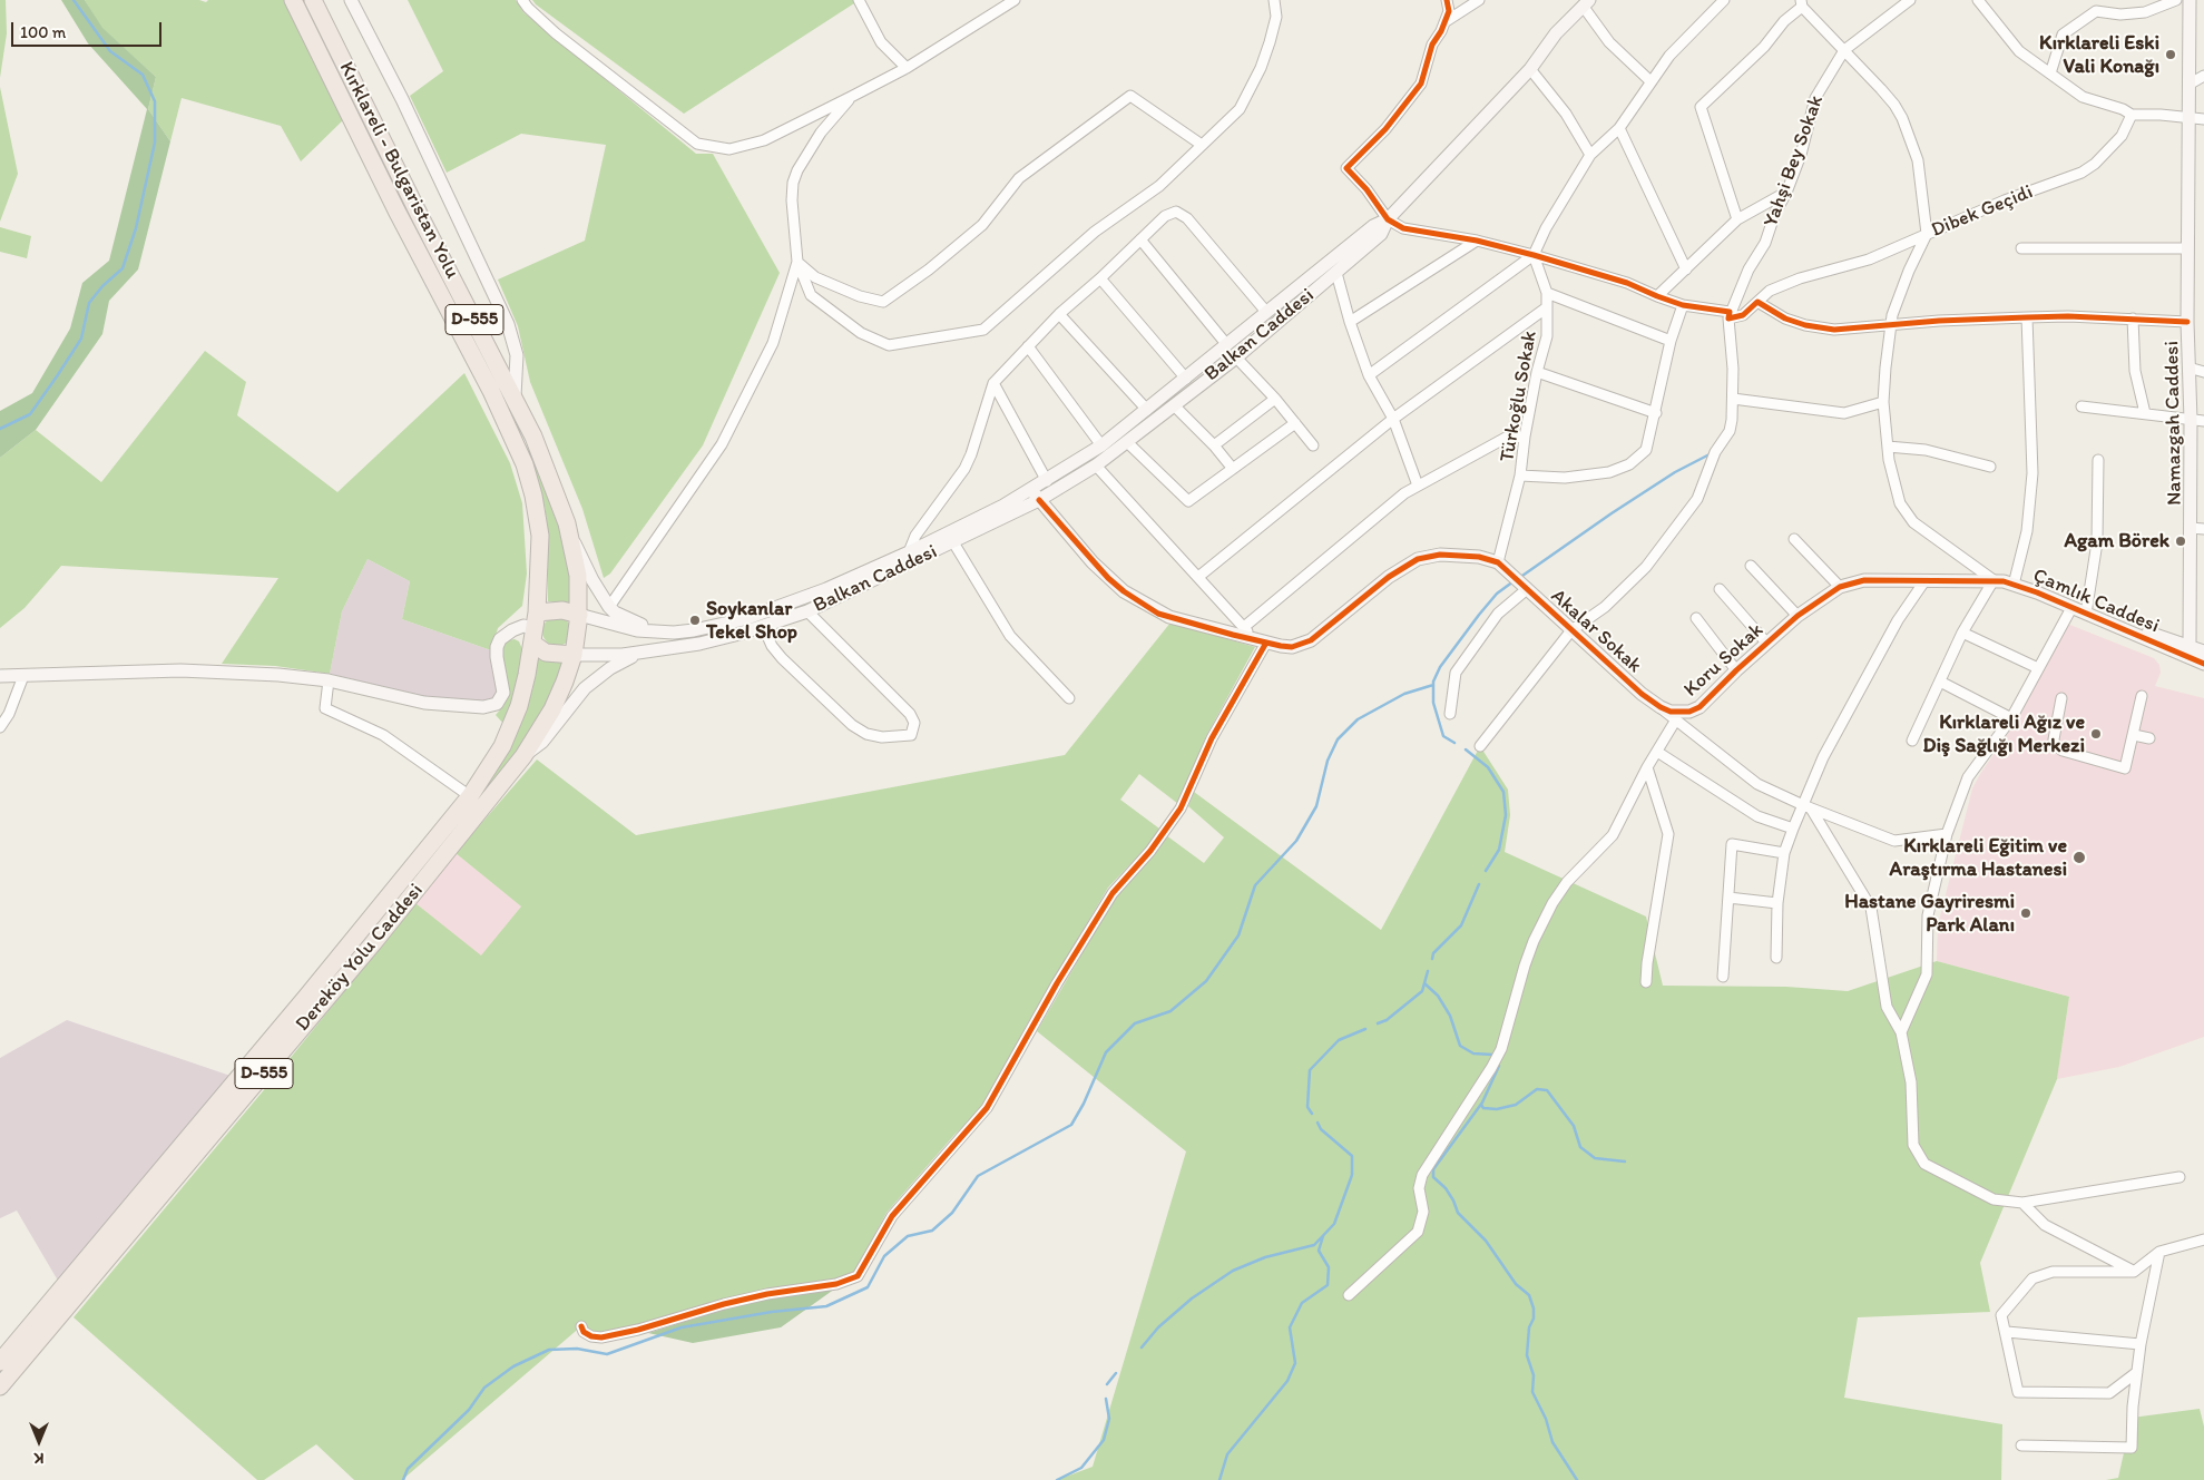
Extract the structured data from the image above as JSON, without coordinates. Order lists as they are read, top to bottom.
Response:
{
  "streets": {
    "highway": ["Kırklareli - Bulgaristan Yolu", "D-555", "Dereköy Yolu Caddesi"],
    "street": [
      "Yahşi Bey Sokak",
      "Dibek Geçidi",
      "Balkan Caddesi",
      "Türkoğlu Sokak",
      "Namazgah Caddesi",
      "Çamlık Caddesi",
      "Akalar Sokak",
      "Koru Sokak"
    ]
  },
  "crossings": [
    ["Yahşi Bey Sokak", "Dibek Geçidi"],
    ["Kırklareli - Bulgaristan Yolu", "D-555"],
    ["Kırklareli - Bulgaristan Yolu", "Balkan Caddesi"],
    ["Kırklareli - Bulgaristan Yolu", "Dereköy Yolu Caddesi"],
    ["D-555", "Balkan Caddesi"],
    ["D-555", "Dereköy Yolu Caddesi"],
    ["Türkoğlu Sokak", "Akalar Sokak"],
    ["Namazgah Caddesi", "Çamlık Caddesi"],
    ["Çamlık Caddesi", "Koru Sokak"],
    ["Akalar Sokak", "Koru Sokak"]
  ],
  "places": [
    "Kırklareli Eski Vali Konağı",
    "Agam Börek",
    "Soykanlar Tekel Shop",
    "Kırklareli Ağız ve Diş Sağlığı Merkezi",
    "Kırklareli Eğitim ve Araştırma Hastanesi",
    "Hastane Gayriresmi Park Alanı"
  ],
  "scale_bar": "100 m",
  "north": "bottom"
}
